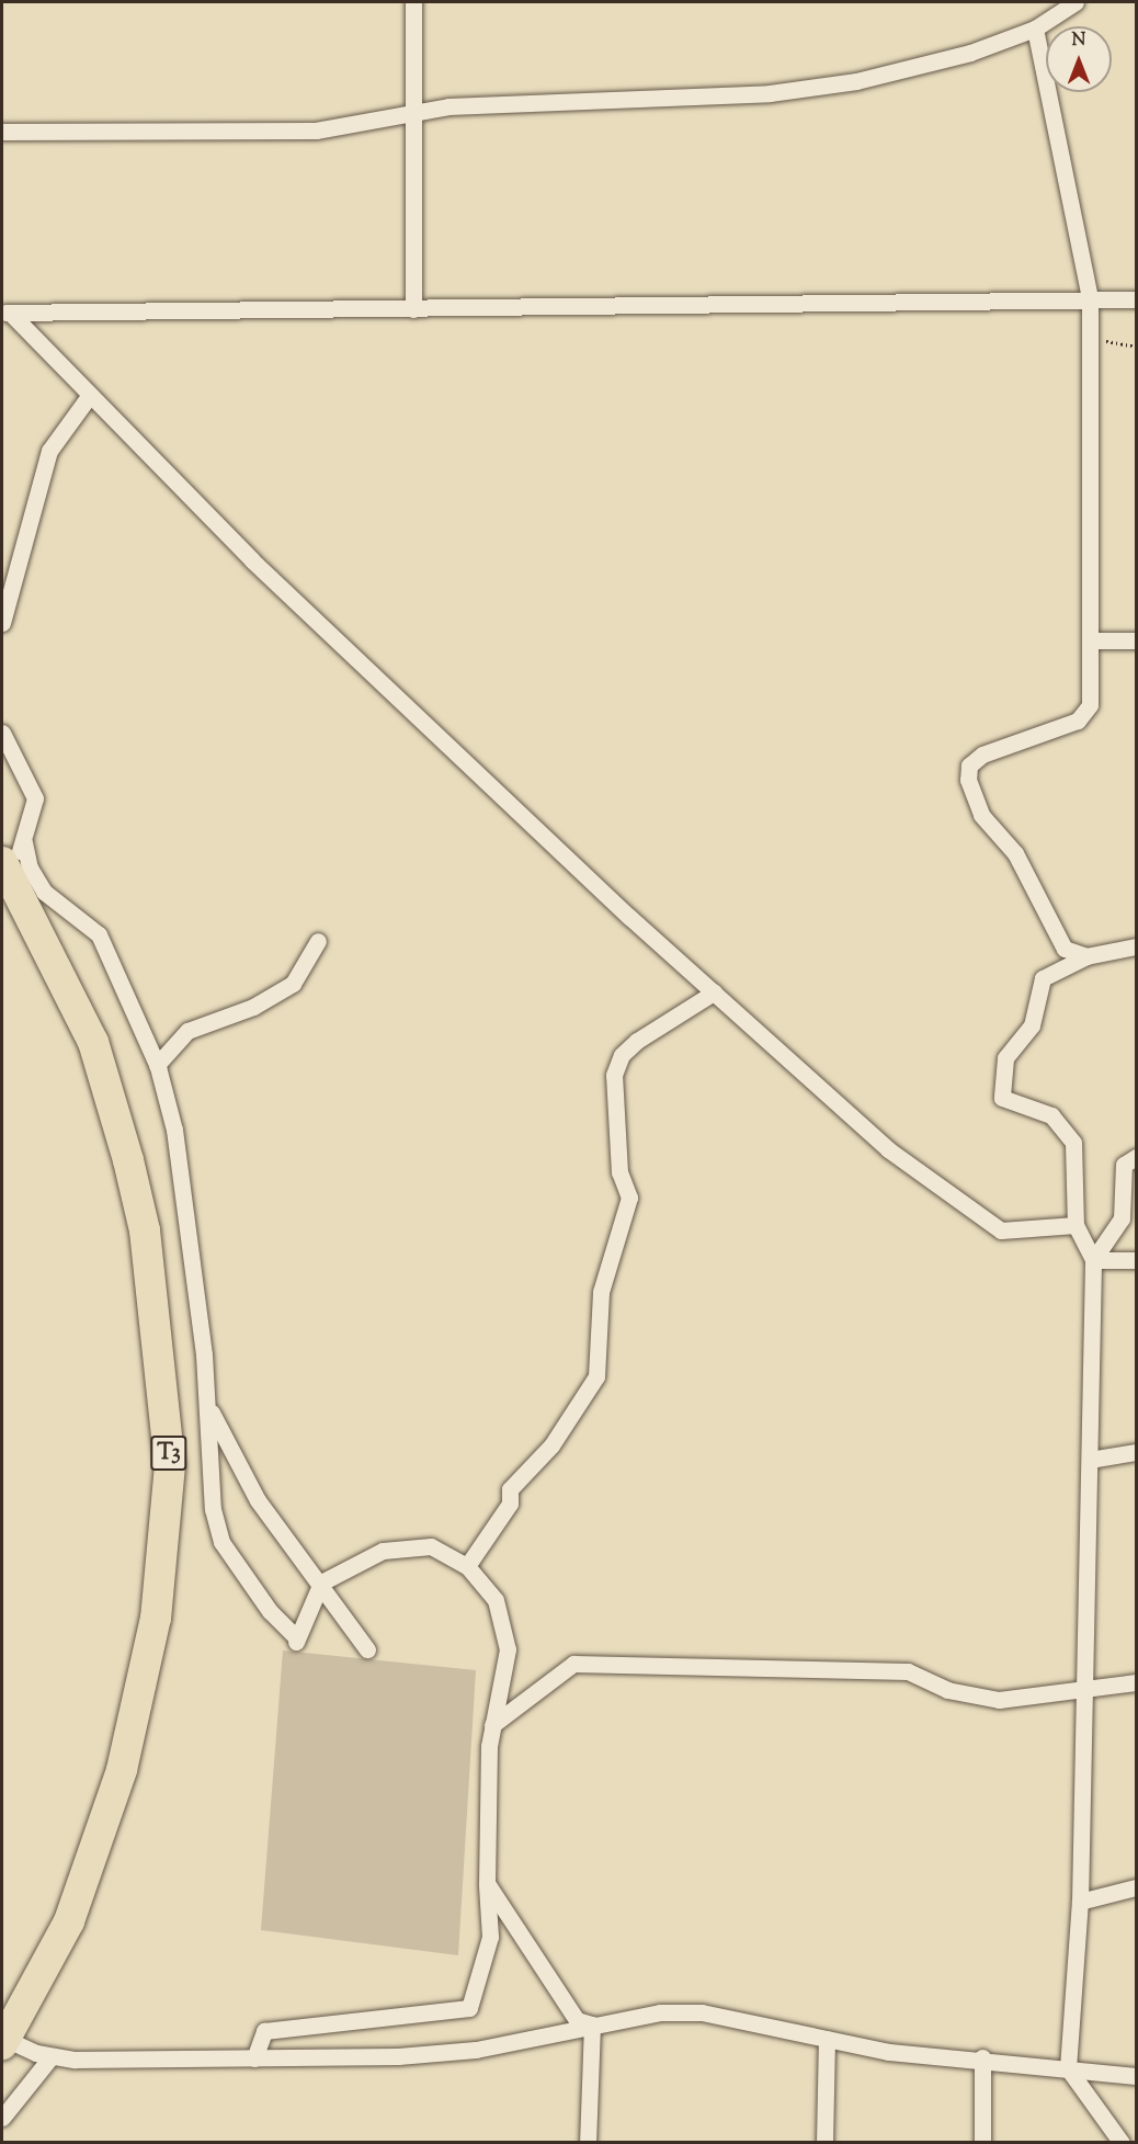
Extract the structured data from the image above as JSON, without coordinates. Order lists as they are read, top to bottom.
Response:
{
  "streets": {
    "highway": ["T3"]
  },
  "north": "top"
}
